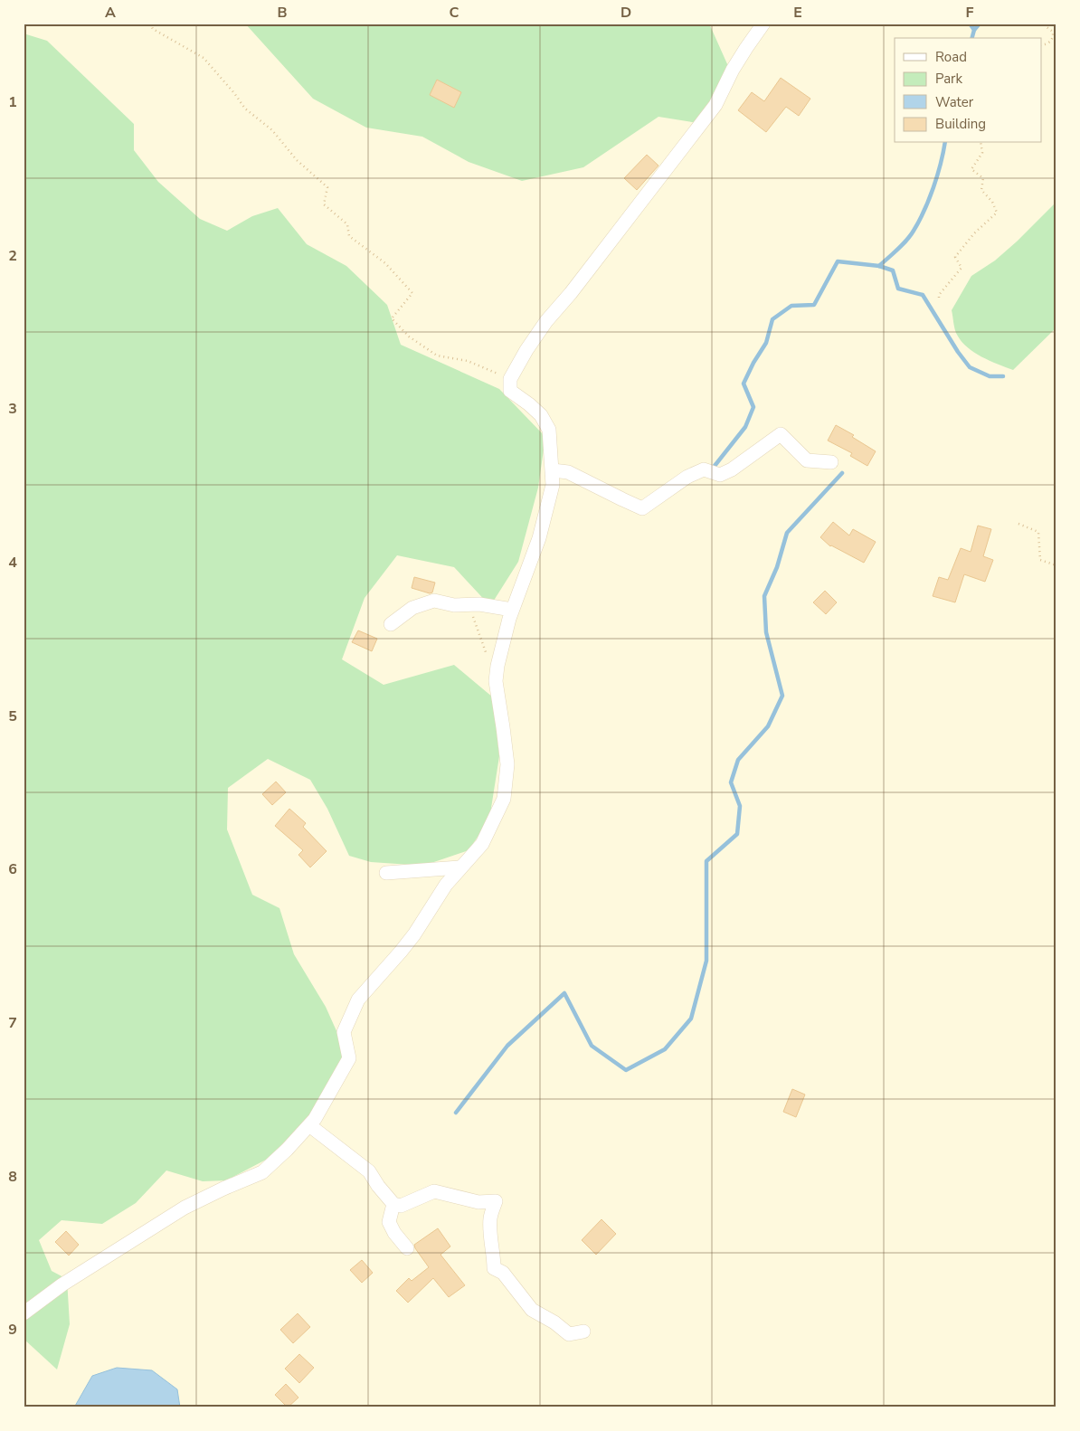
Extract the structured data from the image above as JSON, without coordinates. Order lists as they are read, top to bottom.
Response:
{
  "legend": [
    "Road",
    "Park",
    "Water",
    "Building"
  ],
  "grid": {
    "columns": [
      "A",
      "B",
      "C",
      "D",
      "E",
      "F"
    ],
    "rows": [
      "1",
      "2",
      "3",
      "4",
      "5",
      "6",
      "7",
      "8",
      "9"
    ]
  }
}
